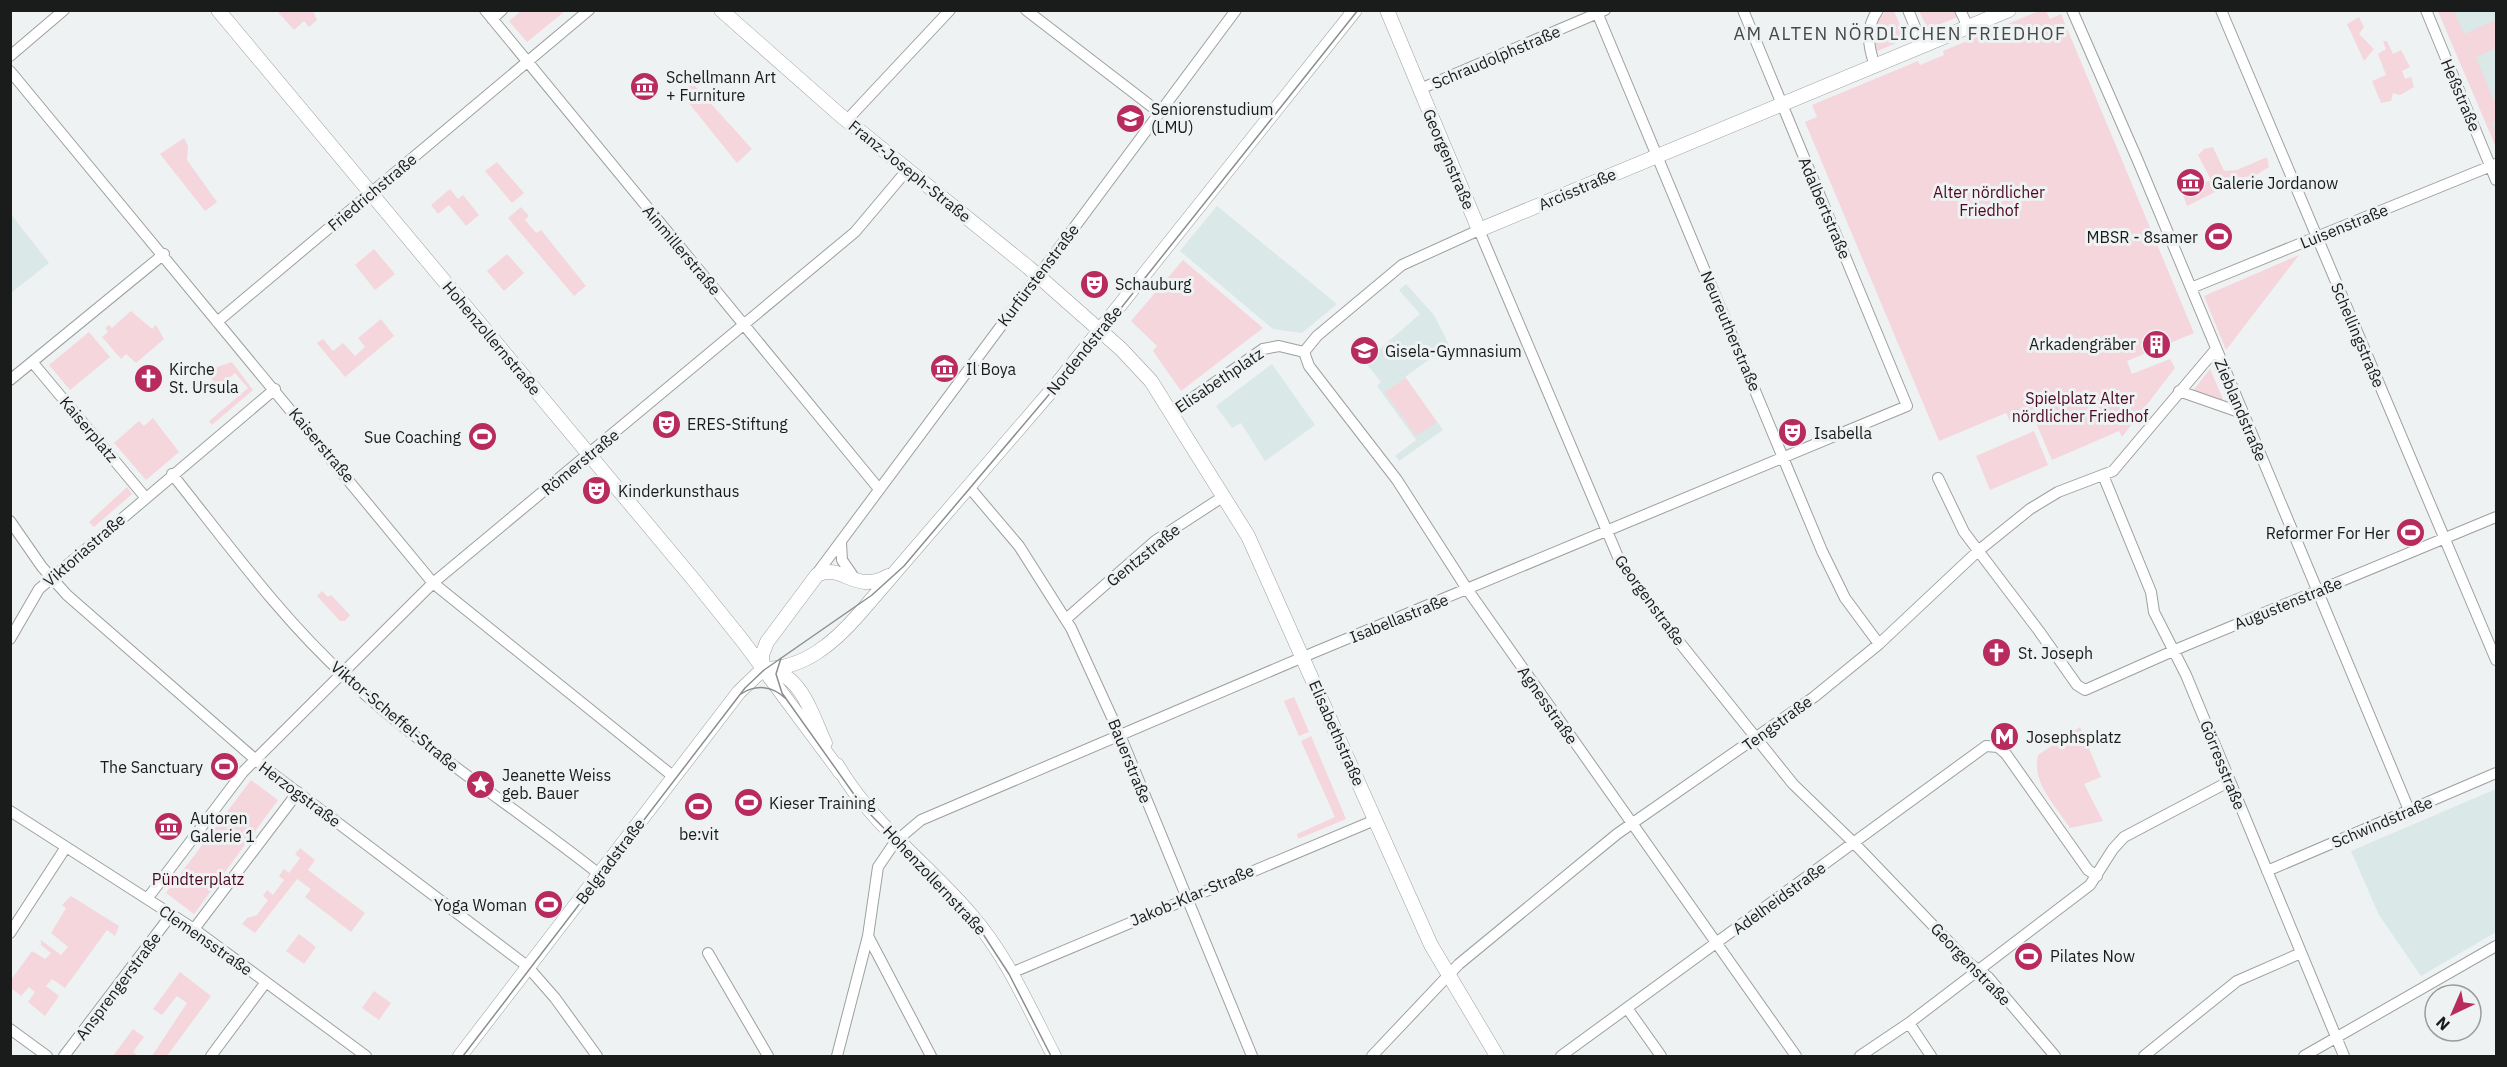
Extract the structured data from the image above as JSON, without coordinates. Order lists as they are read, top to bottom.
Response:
{
  "streets": {
    "main road": [
      "Georgenstraße",
      "Franz-Joseph-Straße",
      "Arcisstraße",
      "Hohenzollernstraße",
      "Nordendstraße",
      "Elisabethplatz",
      "Elisabethstraße",
      "Belgradstraße"
    ],
    "street": [
      "Schraudolphstraße",
      "Heßstraße",
      "Friedrichstraße",
      "Adalbertstraße",
      "Luisenstraße",
      "Ainmillerstraße",
      "Kurfürstenstraße",
      "Neureutherstraße",
      "Schellingstraße",
      "Zieblandstraße",
      "Kaiserplatz",
      "Kaiserstraße",
      "Römerstraße",
      "Viktoriastraße",
      "Gentzstraße",
      "Augustenstraße",
      "Isabellastraße",
      "Agnesstraße",
      "Viktor-Scheffel-Straße",
      "Tengstraße",
      "Bauerstraße",
      "Görresstraße",
      "Herzogstraße",
      "Schwindstraße",
      "Jakob-Klar-Straße",
      "Adelheidstraße",
      "Clemensstraße",
      "Ansprengerstraße"
    ]
  },
  "crossings": [
    ["Schraudolphstraße", "Georgenstraße"],
    ["Schraudolphstraße", "Neureutherstraße"],
    ["Heßstraße", "Luisenstraße"],
    ["Georgenstraße", "Arcisstraße"],
    ["Georgenstraße", "Isabellastraße"],
    ["Georgenstraße", "Tengstraße"],
    ["Georgenstraße", "Adelheidstraße"],
    ["Franz-Joseph-Straße", "Kurfürstenstraße"],
    ["Franz-Joseph-Straße", "Nordendstraße"],
    ["Franz-Joseph-Straße", "Elisabethplatz"],
    ["Franz-Joseph-Straße", "Römerstraße"],
    ["Arcisstraße", "Adalbertstraße"],
    ["Arcisstraße", "Neureutherstraße"],
    ["Arcisstraße", "Elisabethplatz"],
    ["Arcisstraße", "Agnesstraße"],
    ["Friedrichstraße", "Ainmillerstraße"],
    ["Friedrichstraße", "Hohenzollernstraße"],
    ["Friedrichstraße", "Kaiserstraße"],
    ["Adalbertstraße", "Isabellastraße"],
    ["Luisenstraße", "Schellingstraße"],
    ["Luisenstraße", "Zieblandstraße"],
    ["Ainmillerstraße", "Kurfürstenstraße"],
    ["Ainmillerstraße", "Römerstraße"],
    ["Neureutherstraße", "Isabellastraße"],
    ["Neureutherstraße", "Tengstraße"],
    ["Schellingstraße", "Augustenstraße"],
    ["Hohenzollernstraße", "Römerstraße"],
    ["Hohenzollernstraße", "Isabellastraße"],
    ["Hohenzollernstraße", "Belgradstraße"],
    ["Hohenzollernstraße", "Jakob-Klar-Straße"],
    ["Nordendstraße", "Elisabethplatz"],
    ["Nordendstraße", "Bauerstraße"],
    ["Elisabethplatz", "Agnesstraße"],
    ["Elisabethplatz", "Elisabethstraße"],
    ["Zieblandstraße", "Augustenstraße"],
    ["Zieblandstraße", "Tengstraße"],
    ["Zieblandstraße", "Schwindstraße"],
    ["Kaiserplatz", "Viktoriastraße"],
    ["Kaiserstraße", "Römerstraße"],
    ["Kaiserstraße", "Belgradstraße"],
    ["Römerstraße", "Viktor-Scheffel-Straße"],
    ["Römerstraße", "Herzogstraße"],
    ["Viktoriastraße", "Herzogstraße"],
    ["Gentzstraße", "Elisabethstraße"],
    ["Gentzstraße", "Bauerstraße"],
    ["Augustenstraße", "Tengstraße"],
    ["Augustenstraße", "Görresstraße"],
    ["Isabellastraße", "Agnesstraße"],
    ["Isabellastraße", "Elisabethstraße"],
    ["Isabellastraße", "Bauerstraße"],
    ["Agnesstraße", "Tengstraße"],
    ["Agnesstraße", "Adelheidstraße"],
    ["Viktor-Scheffel-Straße", "Belgradstraße"],
    ["Tengstraße", "Elisabethstraße"],
    ["Tengstraße", "Görresstraße"],
    ["Elisabethstraße", "Jakob-Klar-Straße"],
    ["Bauerstraße", "Jakob-Klar-Straße"],
    ["Görresstraße", "Schwindstraße"],
    ["Herzogstraße", "Belgradstraße"],
    ["Clemensstraße", "Ansprengerstraße"]
  ],
  "districts": ["AM ALTEN NÖRDLICHEN FRIEDHOF"],
  "parks": ["Alter nördlicher Friedhof", "Spielplatz Alter nördlicher Friedhof", "Pündterplatz"],
  "places": {
    "museum": [
      "Schellmann Art + Furniture",
      "Galerie Jordanow",
      "Il Boya",
      "Autoren Galerie 1"
    ],
    "school or university": ["Seniorenstudium (LMU)", "Gisela-Gymnasium"],
    "sports": [
      "MBSR - 8samer",
      "Sue Coaching",
      "Reformer For Her",
      "The Sanctuary",
      "Kieser Training",
      "be:vit",
      "Yoga Woman",
      "Pilates Now"
    ],
    "theatre": [
      "Schauburg",
      "ERES-Stiftung",
      "Isabella",
      "Kinderkunsthaus"
    ],
    "building": ["Arkadengräber"],
    "church": ["Kirche St. Ursula", "St. Joseph"],
    "metro station": ["Josephsplatz"],
    "place": ["Jeanette Weiss geb. Bauer"]
  },
  "north": "bottom left"
}
